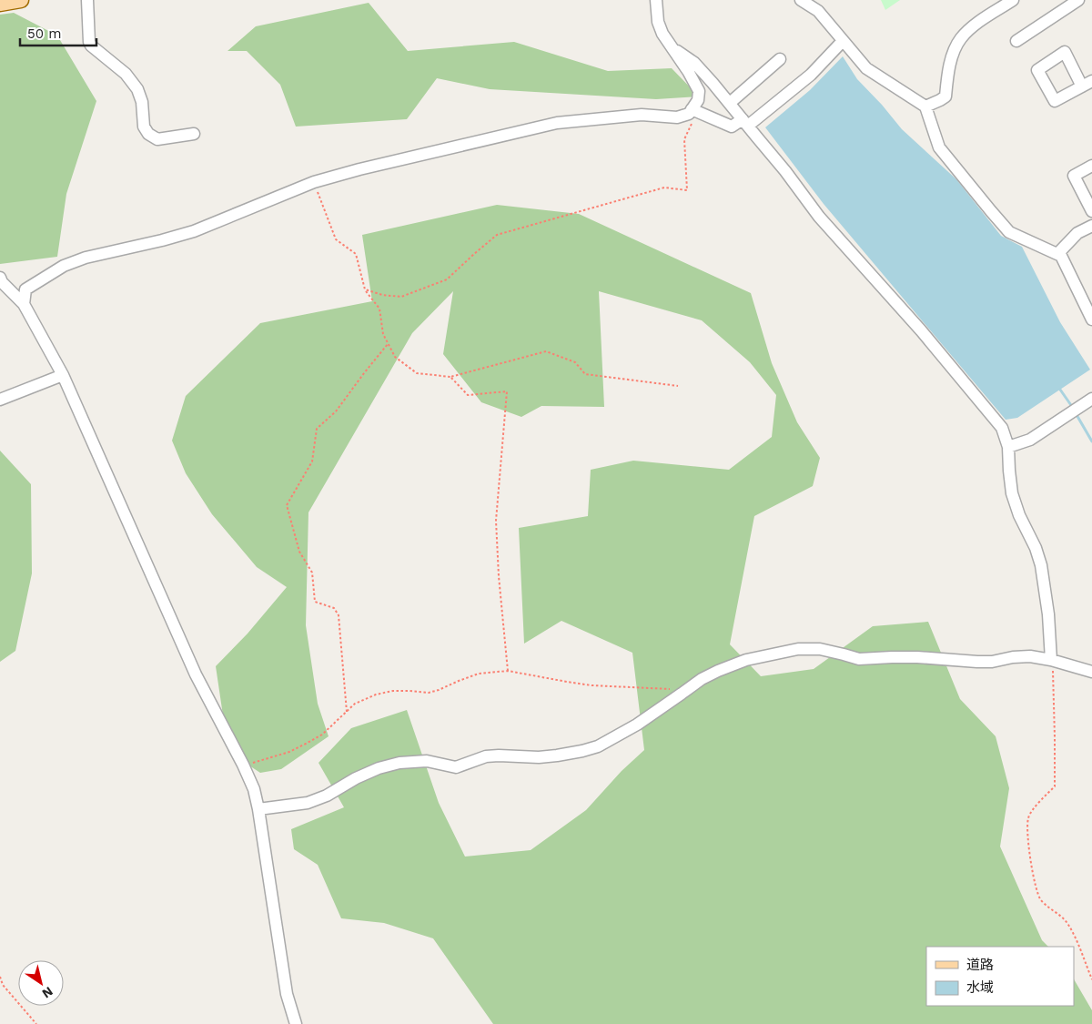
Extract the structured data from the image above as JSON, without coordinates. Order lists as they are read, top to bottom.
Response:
{
  "legend": ["道路", "水域"],
  "scale_bar": "50 m",
  "north": "bottom right"
}
